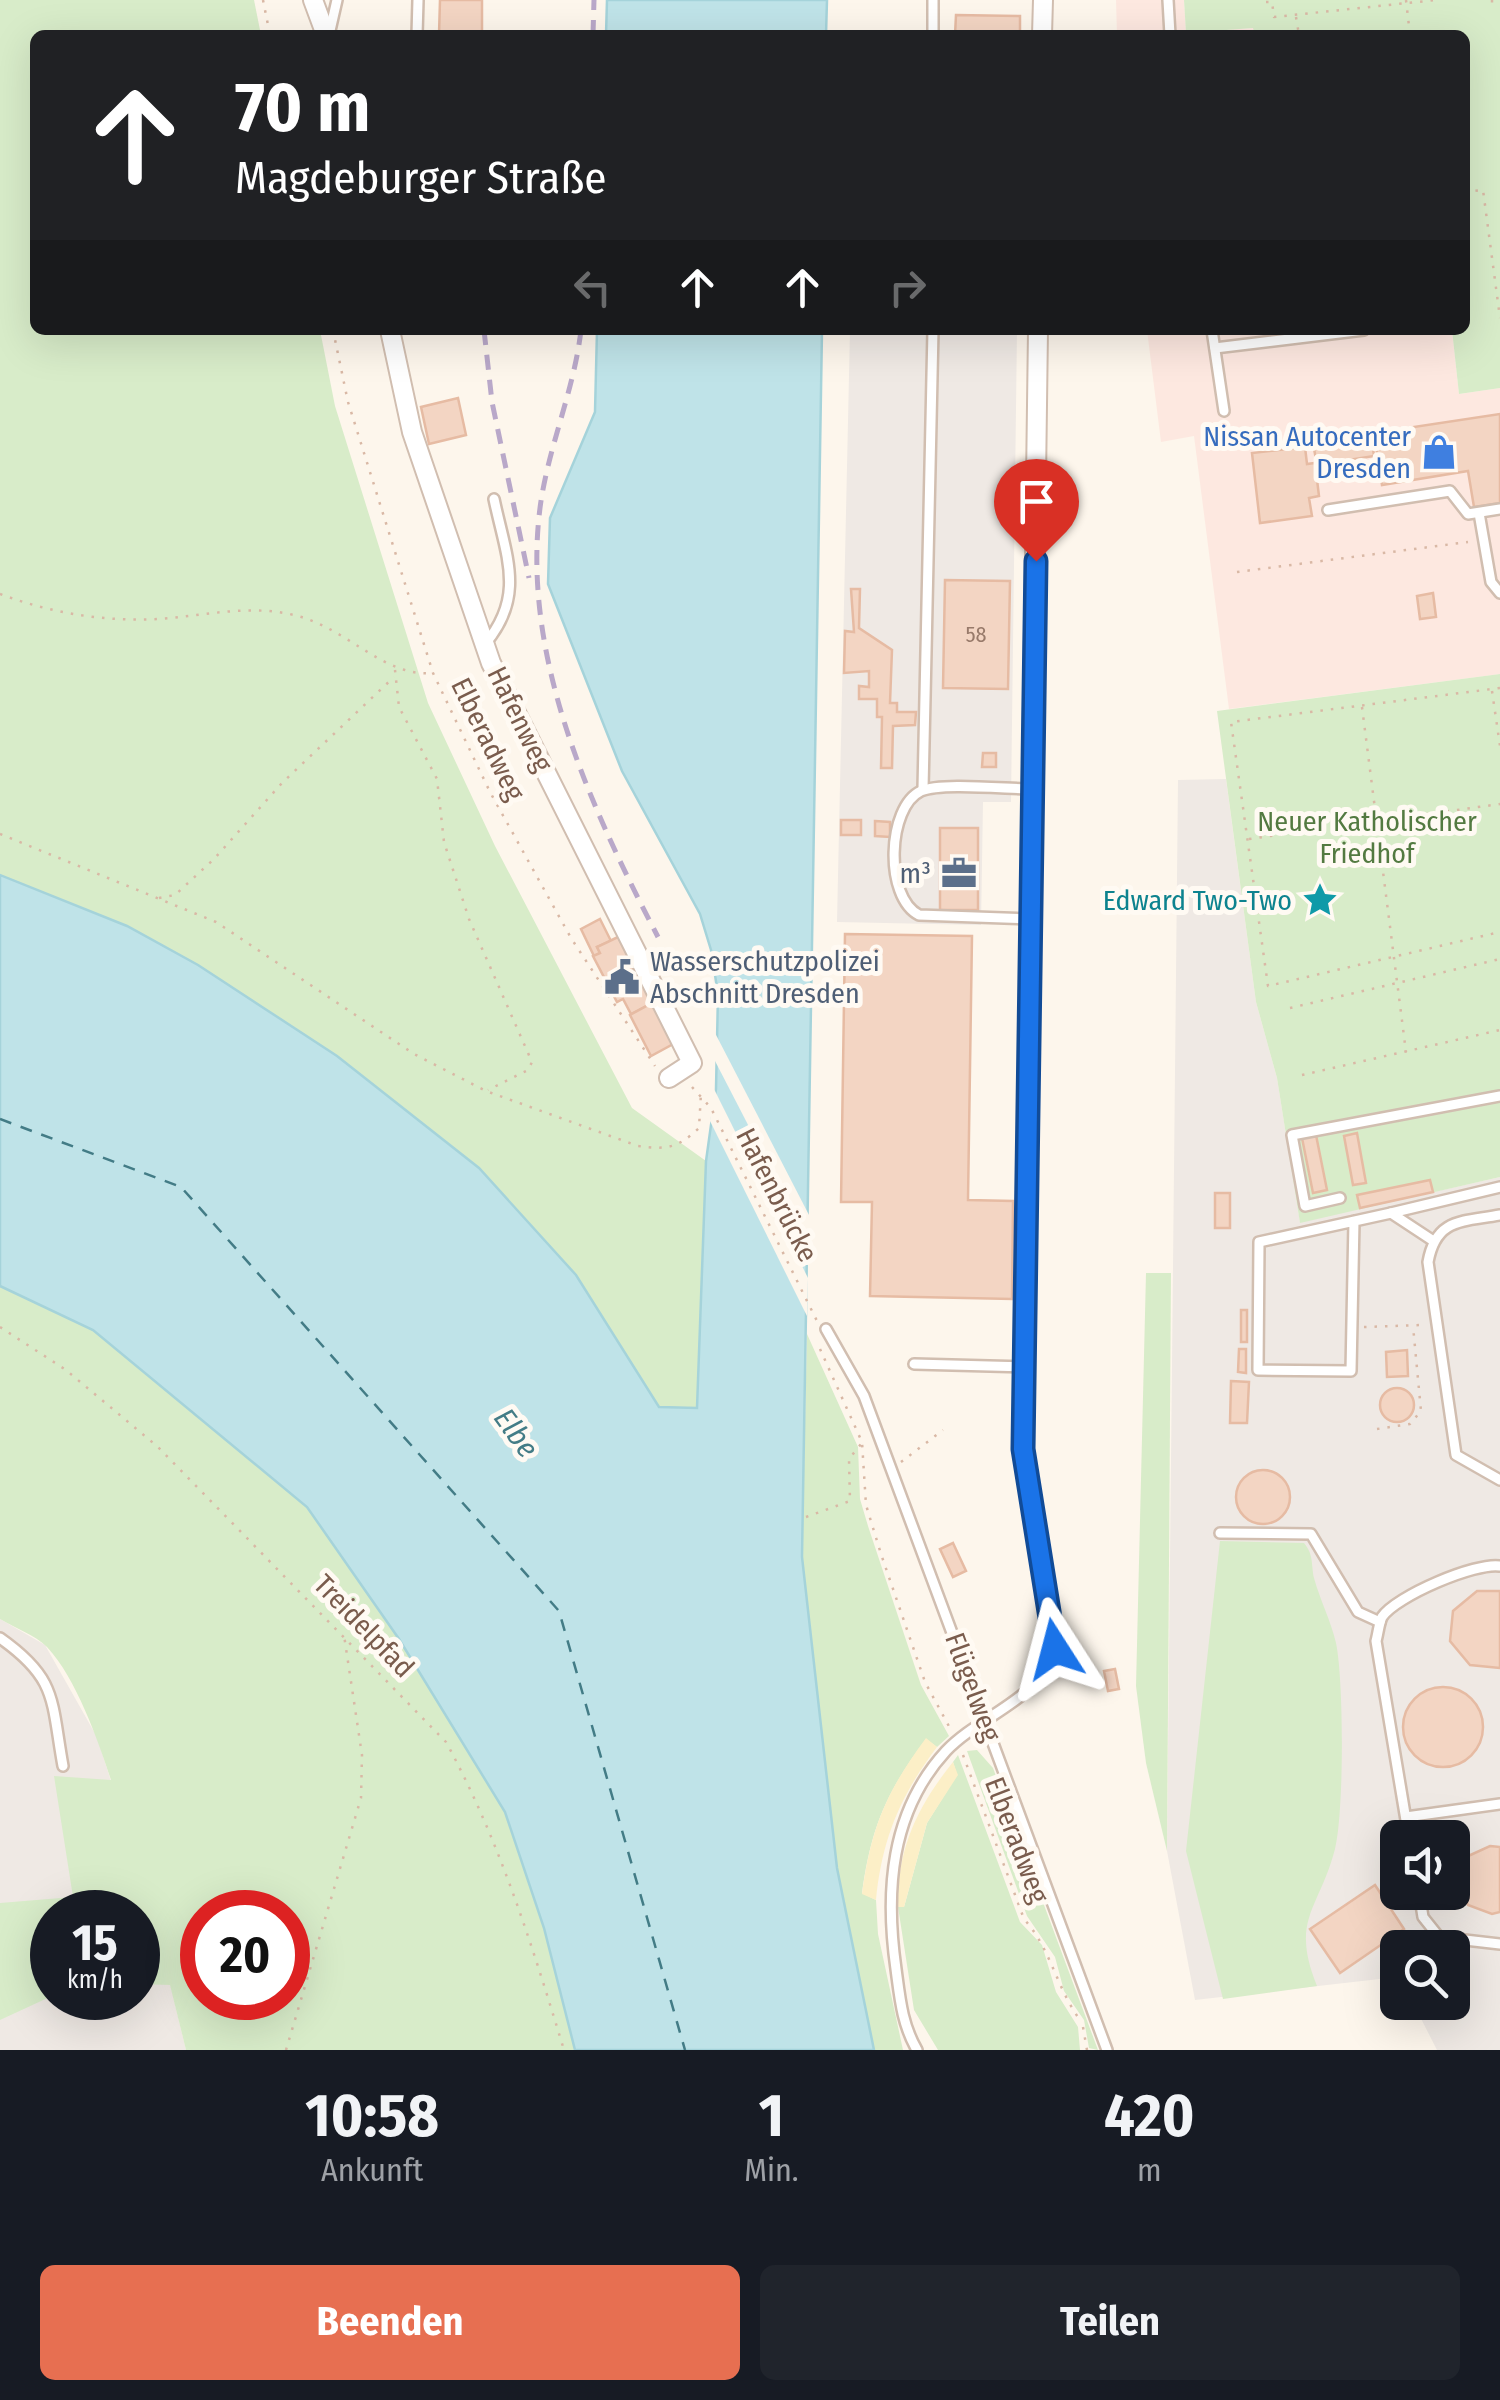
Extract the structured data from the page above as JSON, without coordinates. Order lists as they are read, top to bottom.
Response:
{
  "streets": {
    "street": ["Hafenweg"],
    "lane": ["Flügelweg"],
    "path": ["Elberadweg", "Hafenbrücke", "Treidelpfad"]
  },
  "crossings": [
    ["Hafenweg", "Elberadweg"],
    ["Elberadweg", "Hafenbrücke"]
  ],
  "water": ["Elbe"],
  "parks": ["Neuer Katholischer Friedhof"],
  "places": {
    "shop": ["Nissan Autocenter Dresden"],
    "office": ["m³"],
    "place": ["Edward Two-Two"],
    "public building": ["Wasserschutzpolizei Abschnitt Dresden"]
  },
  "house_numbers": ["58"],
  "page": {
    "turn": ["70 m", "Magdeburger Straße"],
    "speed": "15 km/h",
    "limit": "20",
    "eta": [
      "10:58",
      "Ankunft",
      "1",
      "Min.",
      "420",
      "m"
    ],
    "buttons": ["Beenden", "Teilen"]
  }
}
